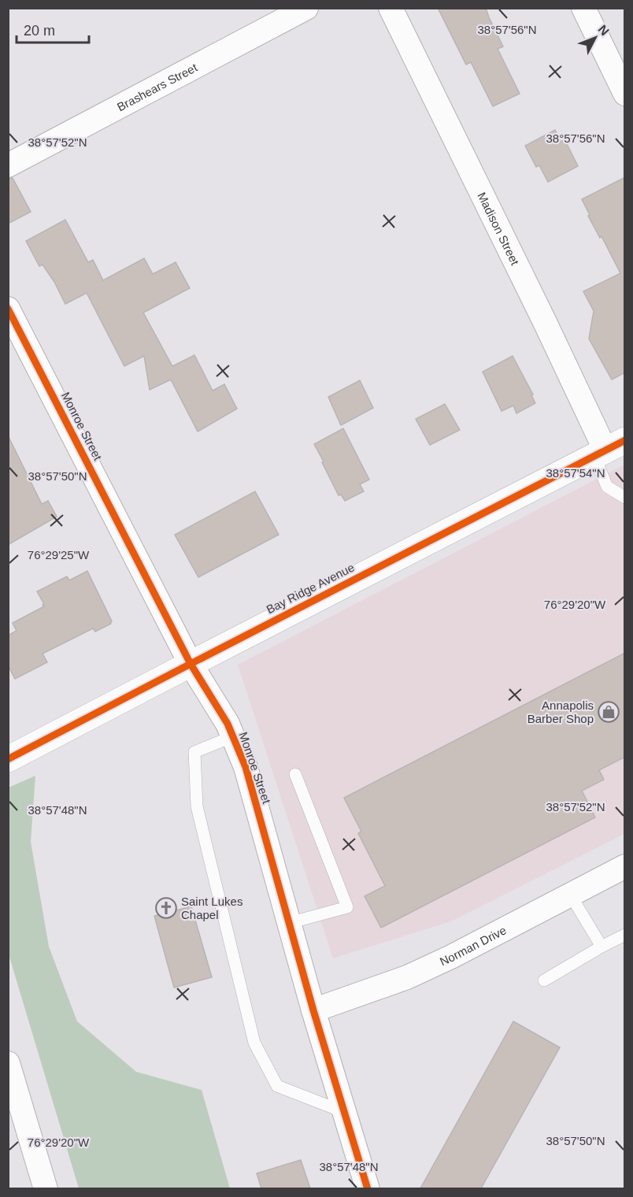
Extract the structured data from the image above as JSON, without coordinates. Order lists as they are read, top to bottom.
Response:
{
  "streets": {
    "main road": ["Bay Ridge Avenue"],
    "street": [
      "Brashears Street",
      "Madison Street",
      "Monroe Street",
      "Norman Drive"
    ]
  },
  "crossings": [
    ["Madison Street", "Bay Ridge Avenue"],
    ["Monroe Street", "Bay Ridge Avenue"],
    ["Monroe Street", "Norman Drive"]
  ],
  "places": {
    "shop": ["Annapolis Barber Shop"],
    "church": ["Saint Lukes Chapel"]
  },
  "scale_bar": "20 m",
  "north": "top right",
  "coordinates": [
    "38°57'56\"N",
    "38°57'52\"N",
    "38°57'54\"N",
    "38°57'50\"N",
    "76°29'25\"W",
    "76°29'20\"W",
    "38°57'48\"N"
  ]
}
